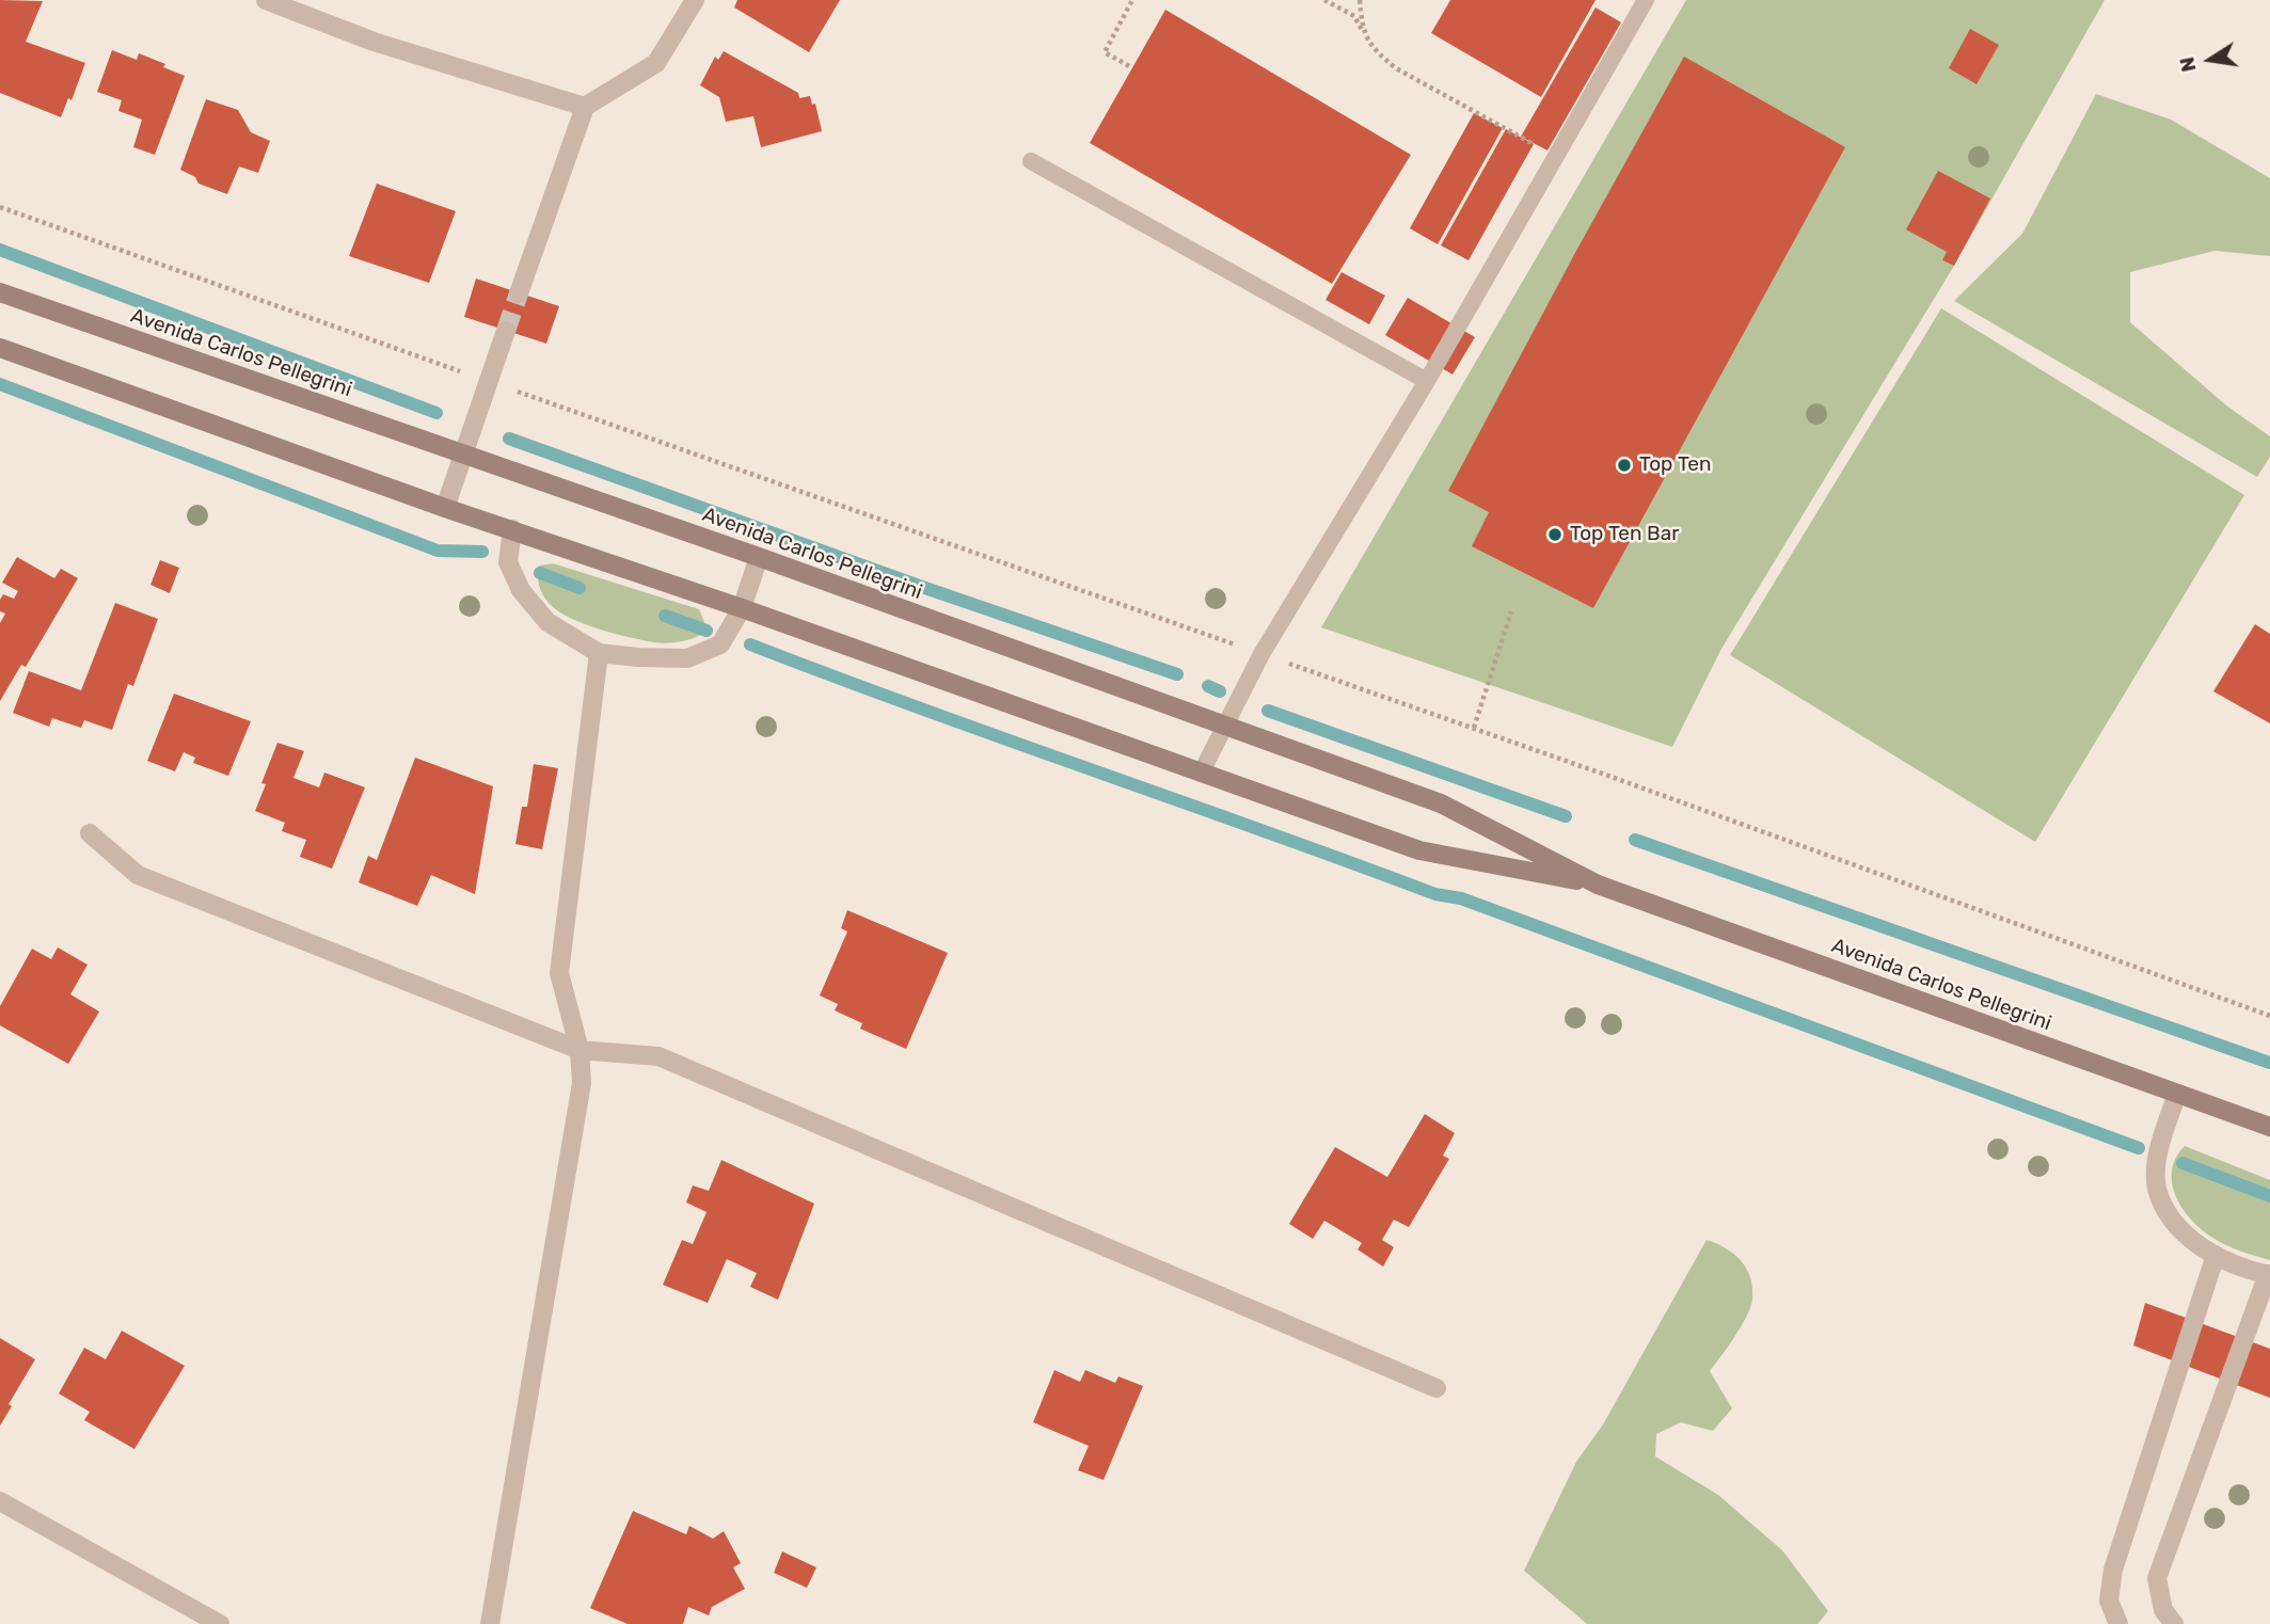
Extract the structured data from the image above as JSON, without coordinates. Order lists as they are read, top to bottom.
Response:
{
  "streets": {
    "main road": ["Avenida Carlos Pellegrini"]
  },
  "places": ["Top Ten", "Top Ten Bar"],
  "north": "left"
}
